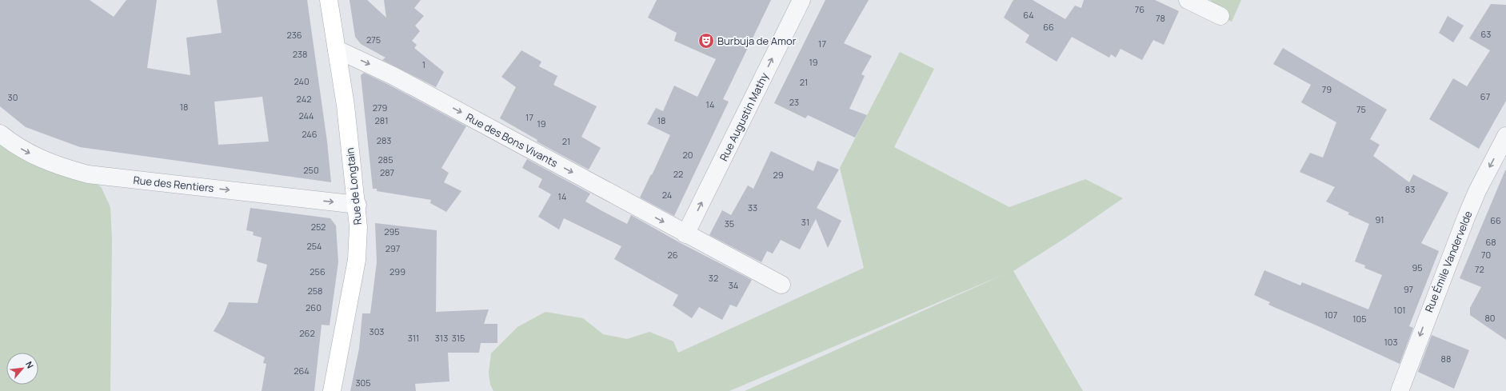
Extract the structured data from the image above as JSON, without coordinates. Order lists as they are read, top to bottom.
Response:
{
  "streets": {
    "street": [
      "Rue Augustin Mathy",
      "Rue des Bons Vivants",
      "Rue des Rentiers",
      "Rue de Longtain",
      "Rue Émile Vandervelde"
    ]
  },
  "crossings": [
    ["Rue Augustin Mathy", "Rue des Bons Vivants"],
    ["Rue des Bons Vivants", "Rue de Longtain"],
    ["Rue des Rentiers", "Rue de Longtain"]
  ],
  "one_way": [
    "Rue Augustin Mathy",
    "Rue des Bons Vivants",
    "Rue des Rentiers",
    "Rue Émile Vandervelde"
  ],
  "places": {
    "theatre": ["Burbuja de Amor"]
  },
  "house_numbers": [
    "76",
    "64",
    "78",
    "66",
    "63",
    "236",
    "275",
    "17",
    "238",
    "19",
    "1",
    "240",
    "21",
    "79",
    "67",
    "30",
    "242",
    "23",
    "14",
    "18",
    "279",
    "75",
    "244",
    "17",
    "281",
    "18",
    "19",
    "246",
    "283",
    "21",
    "20",
    "285",
    "250",
    "287",
    "22",
    "29",
    "83",
    "24",
    "14",
    "33",
    "91",
    "66",
    "31",
    "35",
    "252",
    "295",
    "68",
    "254",
    "297",
    "26",
    "70",
    "95",
    "72",
    "256",
    "299",
    "32",
    "34",
    "97",
    "258",
    "260",
    "101",
    "107",
    "80",
    "105",
    "303",
    "262",
    "311",
    "313",
    "315",
    "103",
    "88",
    "264",
    "305"
  ],
  "north": "top right"
}
